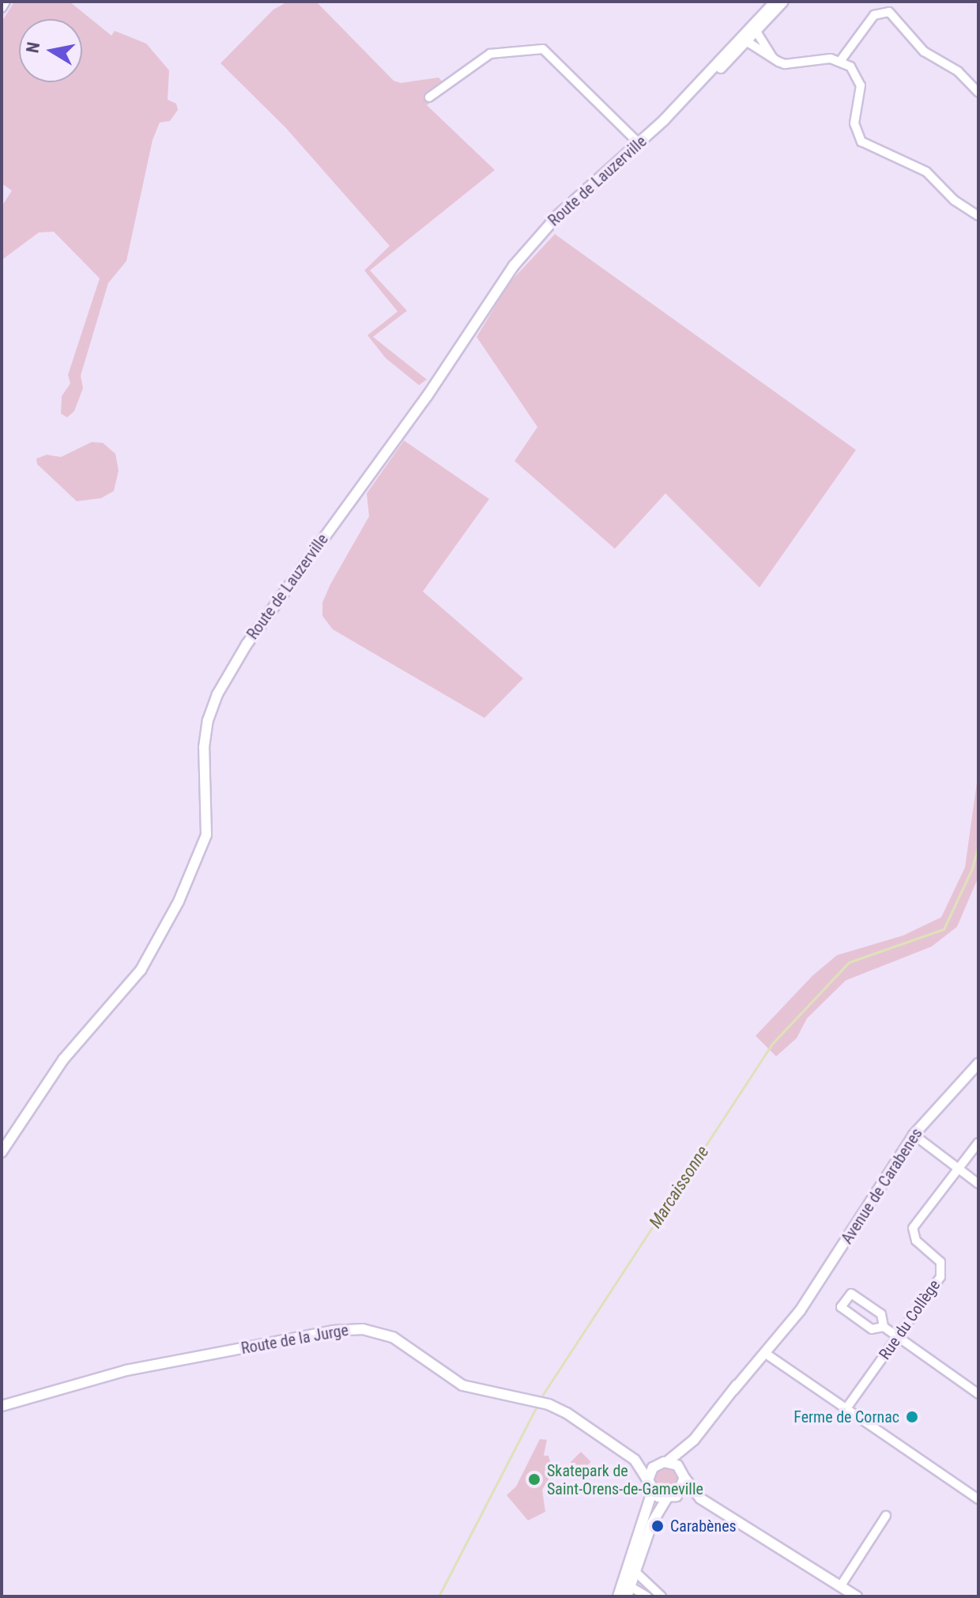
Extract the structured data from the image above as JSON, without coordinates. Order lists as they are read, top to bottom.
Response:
{
  "streets": {
    "street": [
      "Route de Lauzerville",
      "Avenue de Carabenes",
      "Rue du Collège",
      "Route de la Jurge"
    ]
  },
  "crossings": [
    ["Avenue de Carabenes", "Route de la Jurge"]
  ],
  "water": ["Marcaissonne"],
  "places": ["Ferme de Cornac", "Skatepark de Saint-Orens-de-Gameville", "Carabènes"],
  "north": "left"
}
